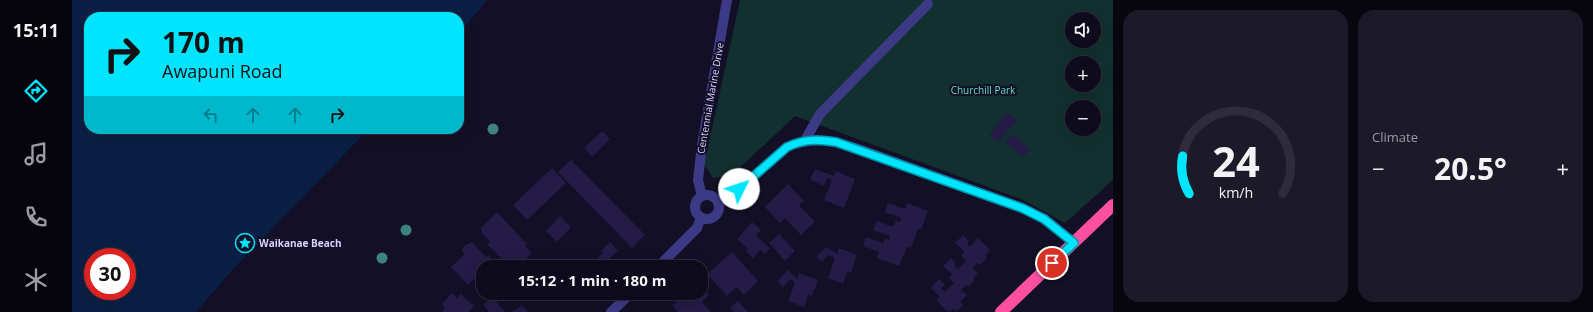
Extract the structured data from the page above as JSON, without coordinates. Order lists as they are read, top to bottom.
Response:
{
  "streets": {
    "street": ["Centennial Marine Drive"]
  },
  "parks": ["Churchill Park"],
  "places": {
    "place": ["Waikanae Beach"]
  },
  "page": {
    "tabs": "15:11",
    "tile": "Climate",
    "map_buttons": ["+", "−"],
    "turn": ["170 m", "Awapuni Road"],
    "heat": ["−", "20.5°", "+"],
    "limit": "30",
    "trip": "15:12 · 1 min · 180 m",
    "gauge": ["24", "km/h"]
  }
}
